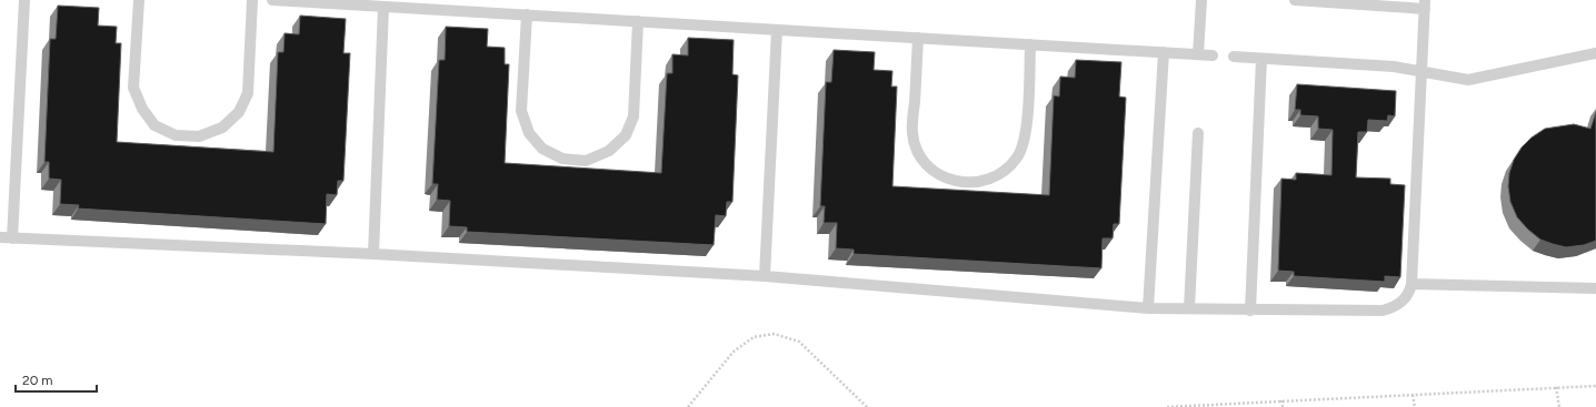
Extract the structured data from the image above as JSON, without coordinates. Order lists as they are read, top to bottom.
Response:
{
  "scale_bar": "20 m"
}
